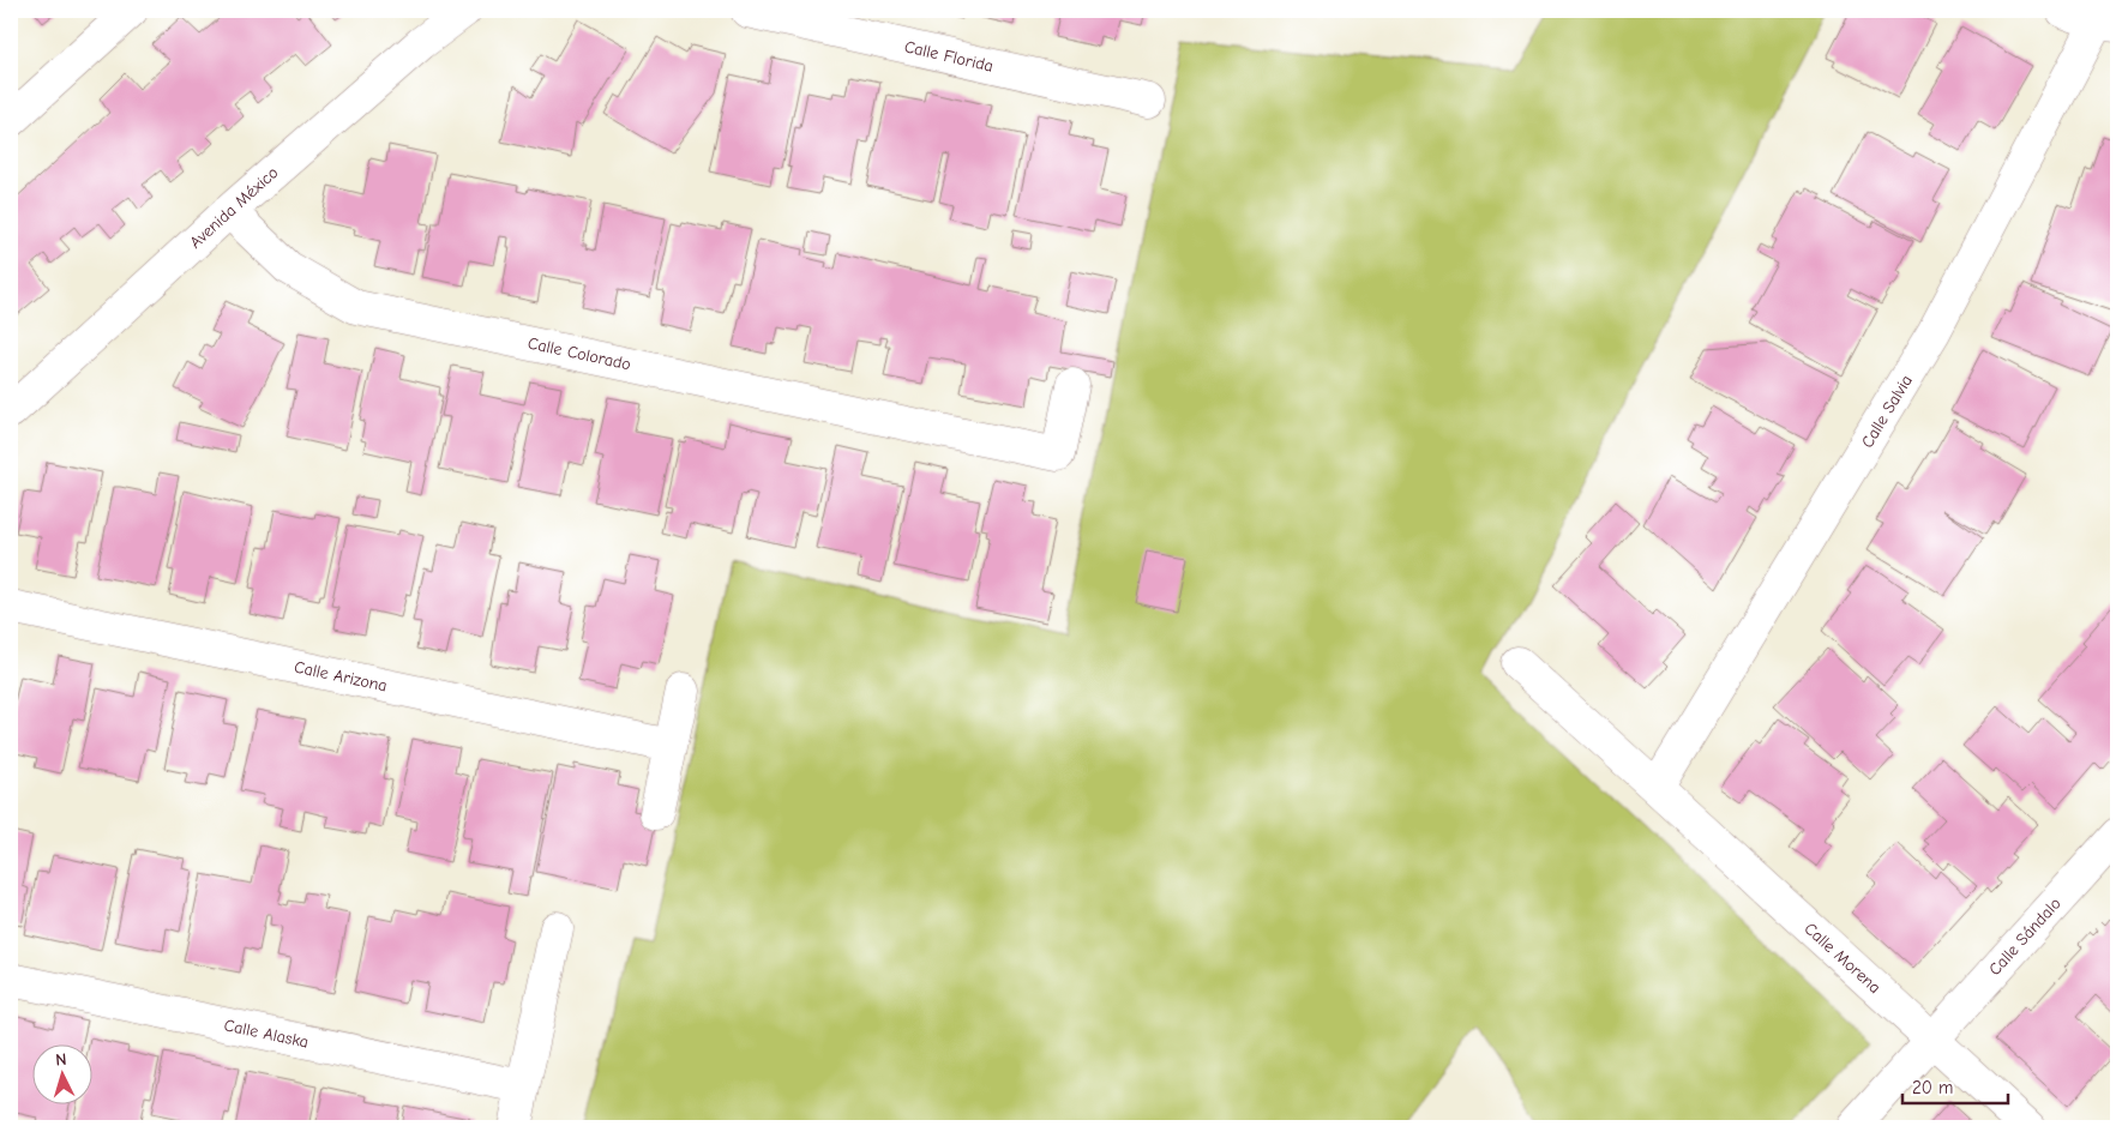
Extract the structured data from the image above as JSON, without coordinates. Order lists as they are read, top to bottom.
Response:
{
  "streets": {
    "street": [
      "Calle Florida",
      "Avenida México",
      "Calle Colorado",
      "Calle Salvia",
      "Calle Arizona",
      "Calle Sándalo",
      "Calle Morena",
      "Calle Alaska"
    ]
  },
  "crossings": [
    ["Avenida México", "Calle Colorado"],
    ["Calle Salvia", "Calle Morena"],
    ["Calle Sándalo", "Calle Morena"]
  ],
  "scale_bar": "20 m",
  "north": "top"
}
